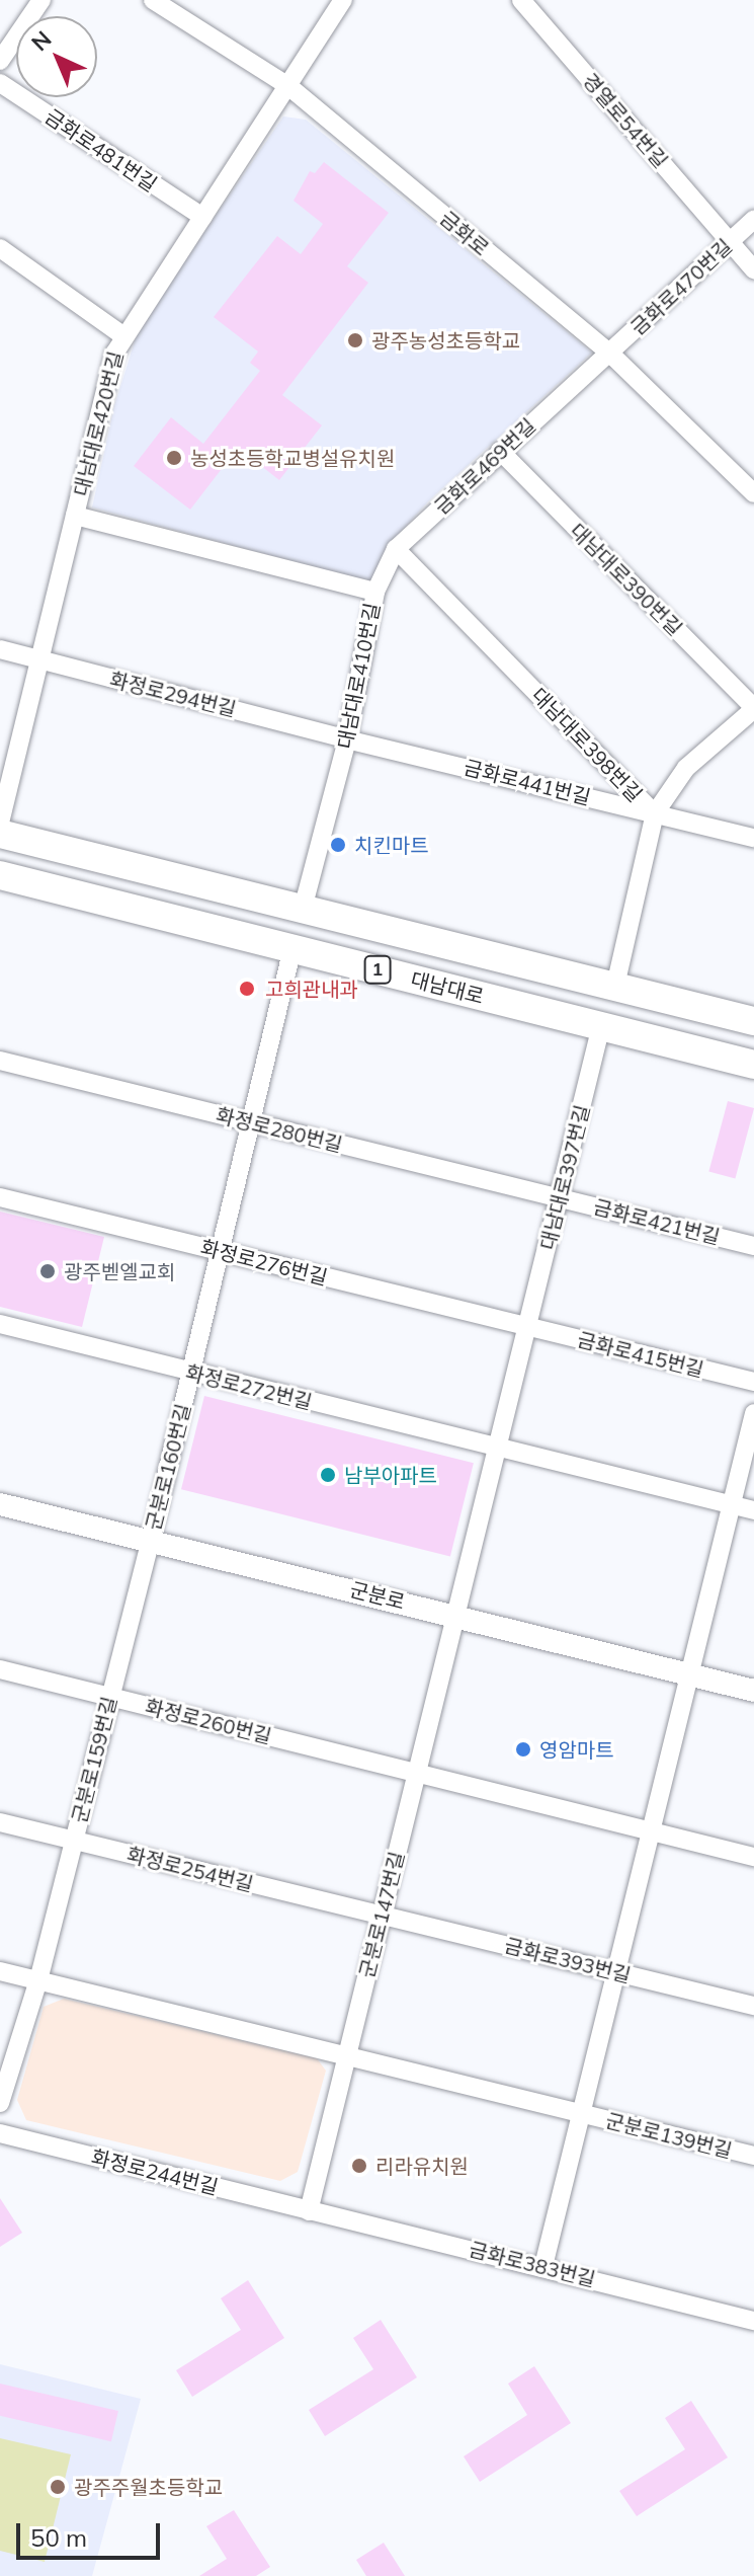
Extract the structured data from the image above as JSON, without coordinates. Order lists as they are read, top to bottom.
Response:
{
  "streets": {
    "main road": ["1", "대남대로"],
    "street": [
      "경열로54번길",
      "금화로481번길",
      "금화로",
      "금화로470번길",
      "대남대로420번길",
      "금화로469번길",
      "대남대로390번길",
      "대남대로410번길",
      "화정로294번길",
      "대남대로398번길",
      "금화로441번길",
      "화정로280번길",
      "대남대로397번길",
      "금화로421번길",
      "화정로276번길",
      "금화로415번길",
      "화정로272번길",
      "군분로160번길",
      "군분로",
      "화정로260번길",
      "군분로159번길",
      "화정로254번길",
      "군분로147번길",
      "금화로393번길",
      "군분로139번길",
      "화정로244번길",
      "금화로383번길"
    ]
  },
  "crossings": [
    ["경열로54번길", "금화로470번길"],
    ["금화로", "금화로470번길"],
    ["금화로", "금화로469번길"],
    ["금화로470번길", "금화로469번길"],
    ["대남대로420번길", "대남대로410번길"],
    ["대남대로420번길", "화정로294번길"],
    ["금화로469번길", "대남대로390번길"],
    ["금화로469번길", "대남대로410번길"],
    ["금화로469번길", "대남대로398번길"],
    ["대남대로410번길", "화정로294번길"],
    ["대남대로410번길", "금화로441번길"],
    ["대남대로410번길", "대남대로"],
    ["화정로294번길", "금화로441번길"],
    ["대남대로398번길", "금화로441번길"],
    ["대남대로398번길", "대남대로"],
    ["대남대로", "대남대로397번길"],
    ["대남대로", "군분로160번길"],
    ["화정로280번길", "대남대로397번길"],
    ["화정로280번길", "금화로421번길"],
    ["화정로280번길", "군분로160번길"],
    ["대남대로397번길", "금화로421번길"],
    ["대남대로397번길", "화정로276번길"],
    ["대남대로397번길", "금화로415번길"],
    ["대남대로397번길", "화정로272번길"],
    ["대남대로397번길", "군분로147번길"],
    ["화정로276번길", "금화로415번길"],
    ["화정로276번길", "군분로160번길"],
    ["화정로272번길", "군분로160번길"],
    ["화정로272번길", "군분로147번길"],
    ["화정로272번길", "군분로139번길"],
    ["군분로160번길", "군분로"],
    ["군분로160번길", "군분로159번길"],
    ["군분로", "군분로159번길"],
    ["군분로", "군분로147번길"],
    ["군분로", "군분로139번길"],
    ["화정로260번길", "군분로159번길"],
    ["화정로260번길", "군분로147번길"],
    ["군분로159번길", "화정로254번길"],
    ["화정로254번길", "군분로147번길"],
    ["화정로254번길", "금화로393번길"],
    ["군분로147번길", "금화로393번길"],
    ["군분로147번길", "화정로244번길"],
    ["군분로147번길", "금화로383번길"],
    ["금화로393번길", "군분로139번길"],
    ["군분로139번길", "금화로383번길"],
    ["화정로244번길", "금화로383번길"]
  ],
  "places": [
    "광주농성초등학교",
    "농성초등학교병설유치원",
    "치킨마트",
    "고희관내과",
    "광주벧엘교회",
    "남부아파트",
    "영암마트",
    "리라유치원",
    "광주주월초등학교"
  ],
  "scale_bar": "50 m",
  "north": "top left"
}
